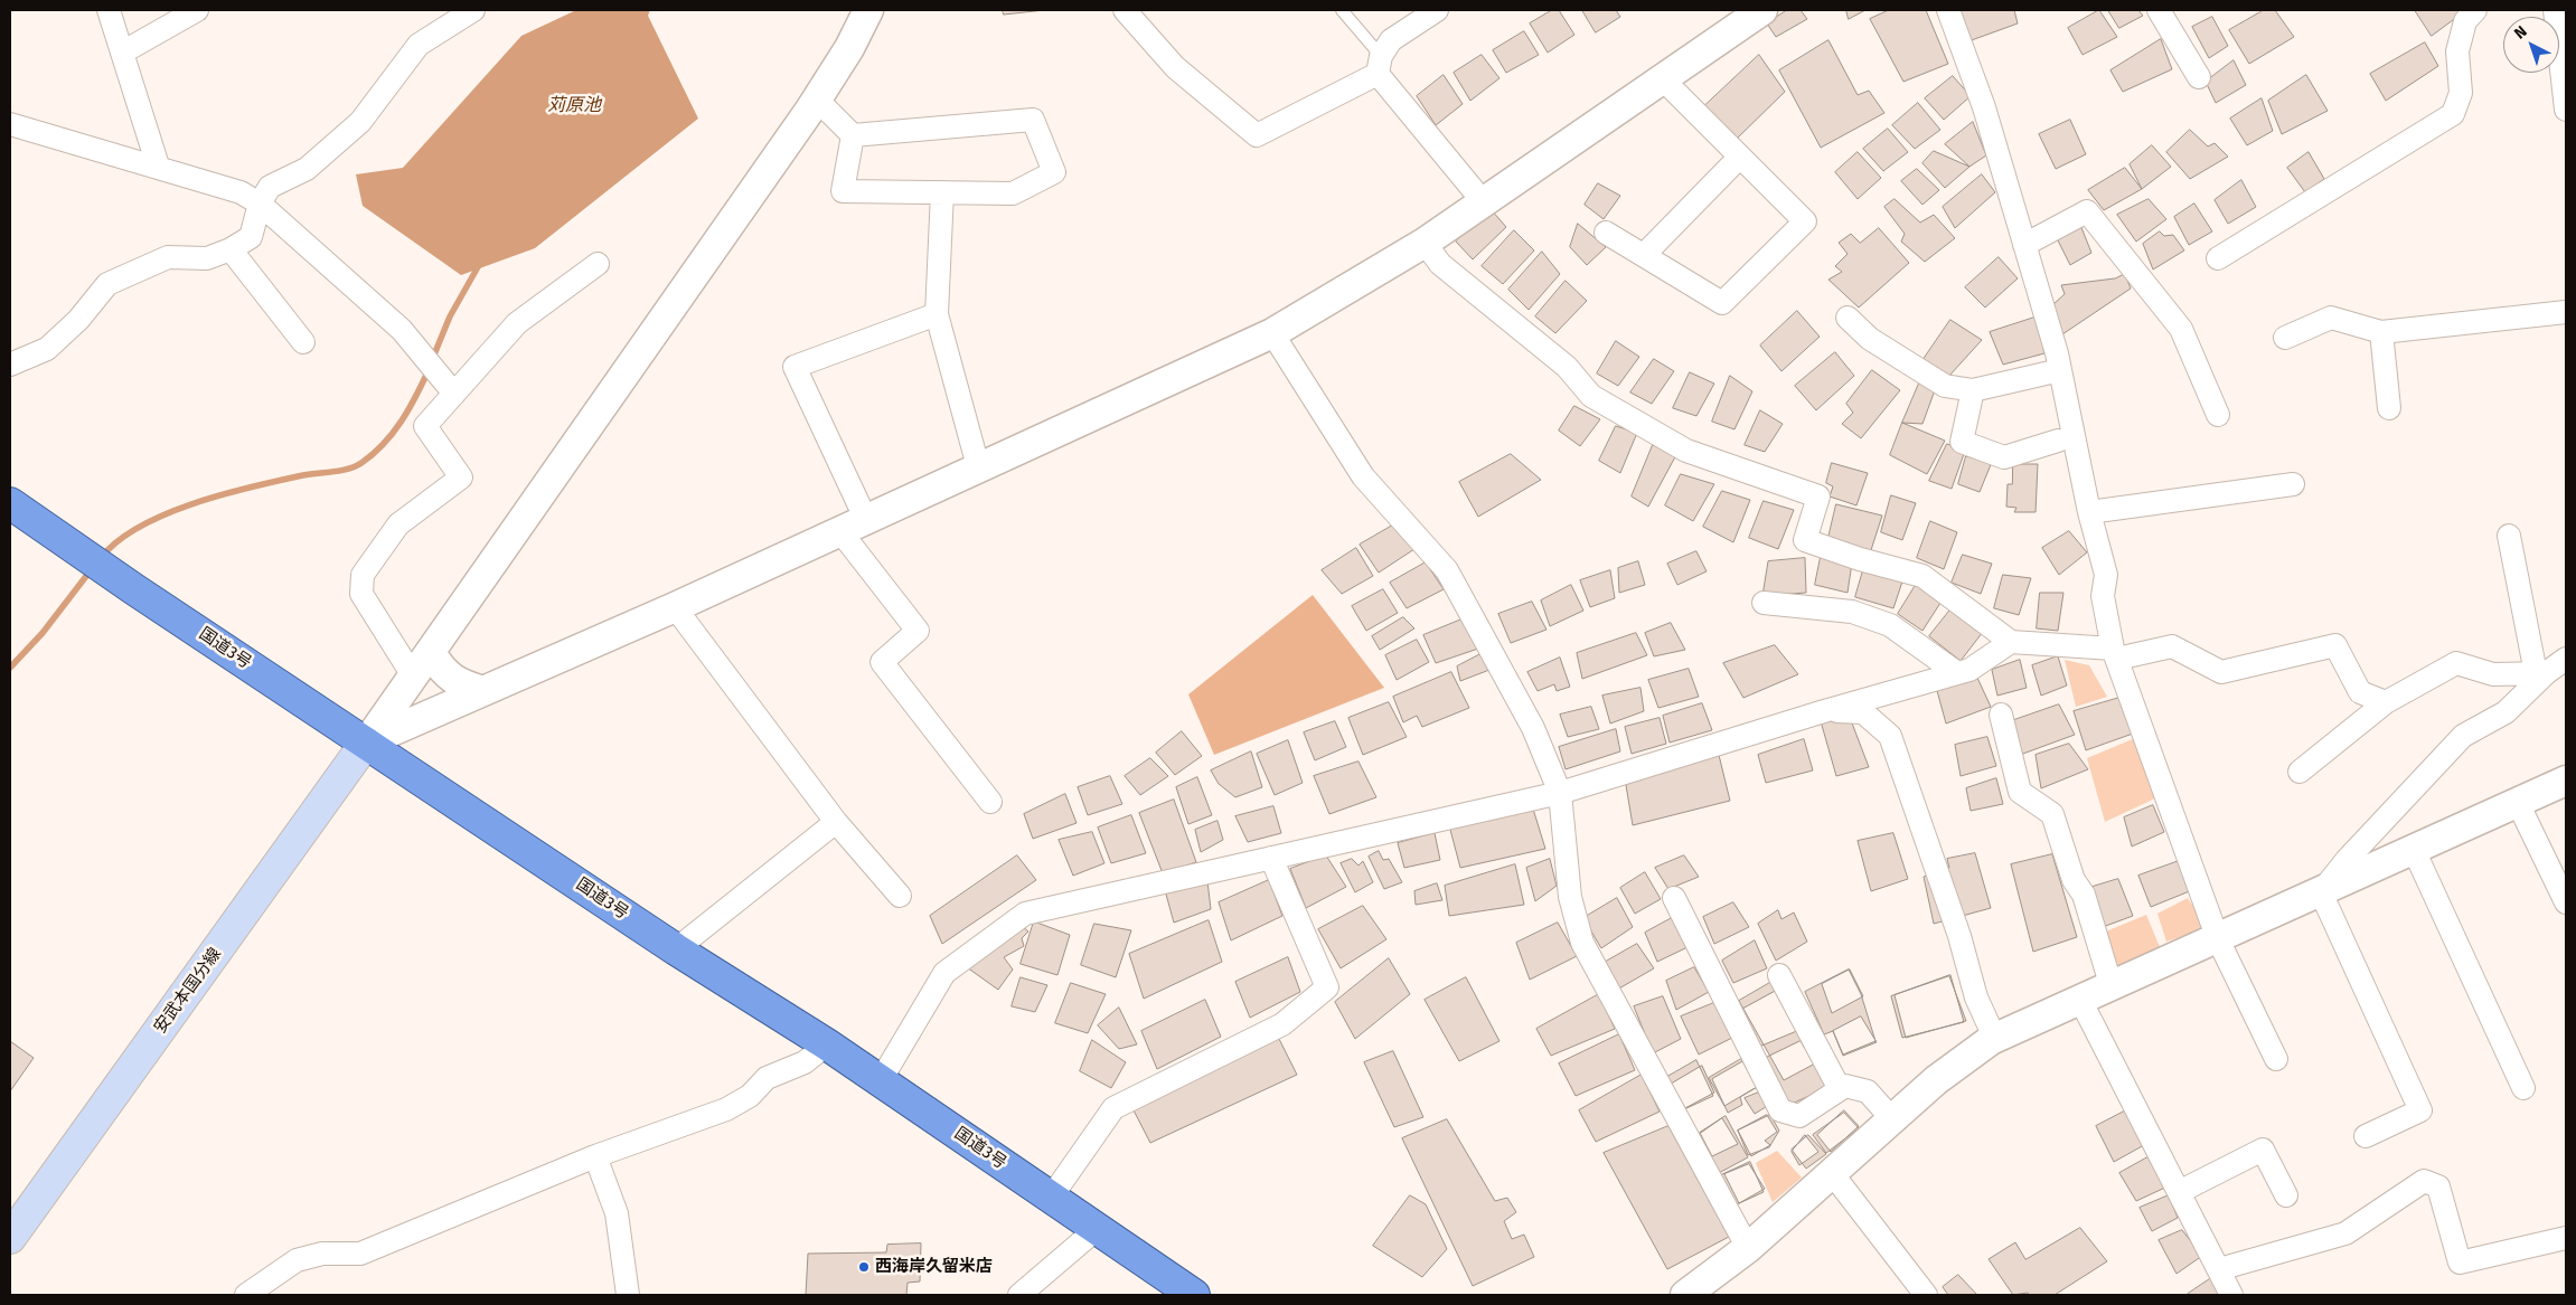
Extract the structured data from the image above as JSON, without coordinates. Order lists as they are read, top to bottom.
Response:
{
  "streets": {
    "highway": ["国道3号"],
    "main road": ["安武本国分線"]
  },
  "crossings": [
    ["国道3号", "安武本国分線"]
  ],
  "water": ["苅原池"],
  "places": ["西海岸久留米店"],
  "north": "top left"
}
